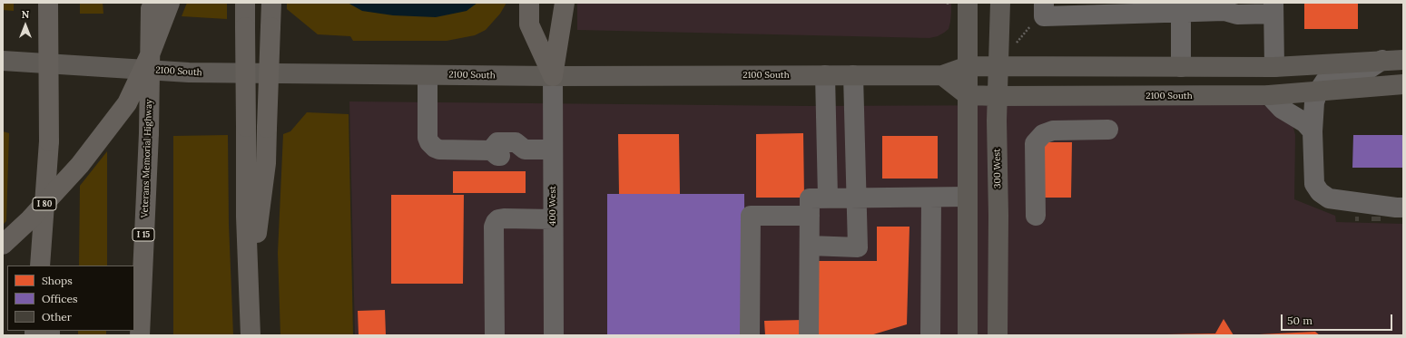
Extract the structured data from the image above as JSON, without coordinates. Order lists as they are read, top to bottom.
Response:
{
  "streets": {
    "highway": ["Veterans Memorial Highway", "I 80", "I 15"],
    "main road": ["2100 South", "300 West"],
    "street": ["400 West"]
  },
  "crossings": [
    ["2100 South", "300 West"],
    ["2100 South", "400 West"]
  ],
  "legend": ["Shops", "Offices", "Other"],
  "scale_bar": "50 m",
  "north": "top"
}
